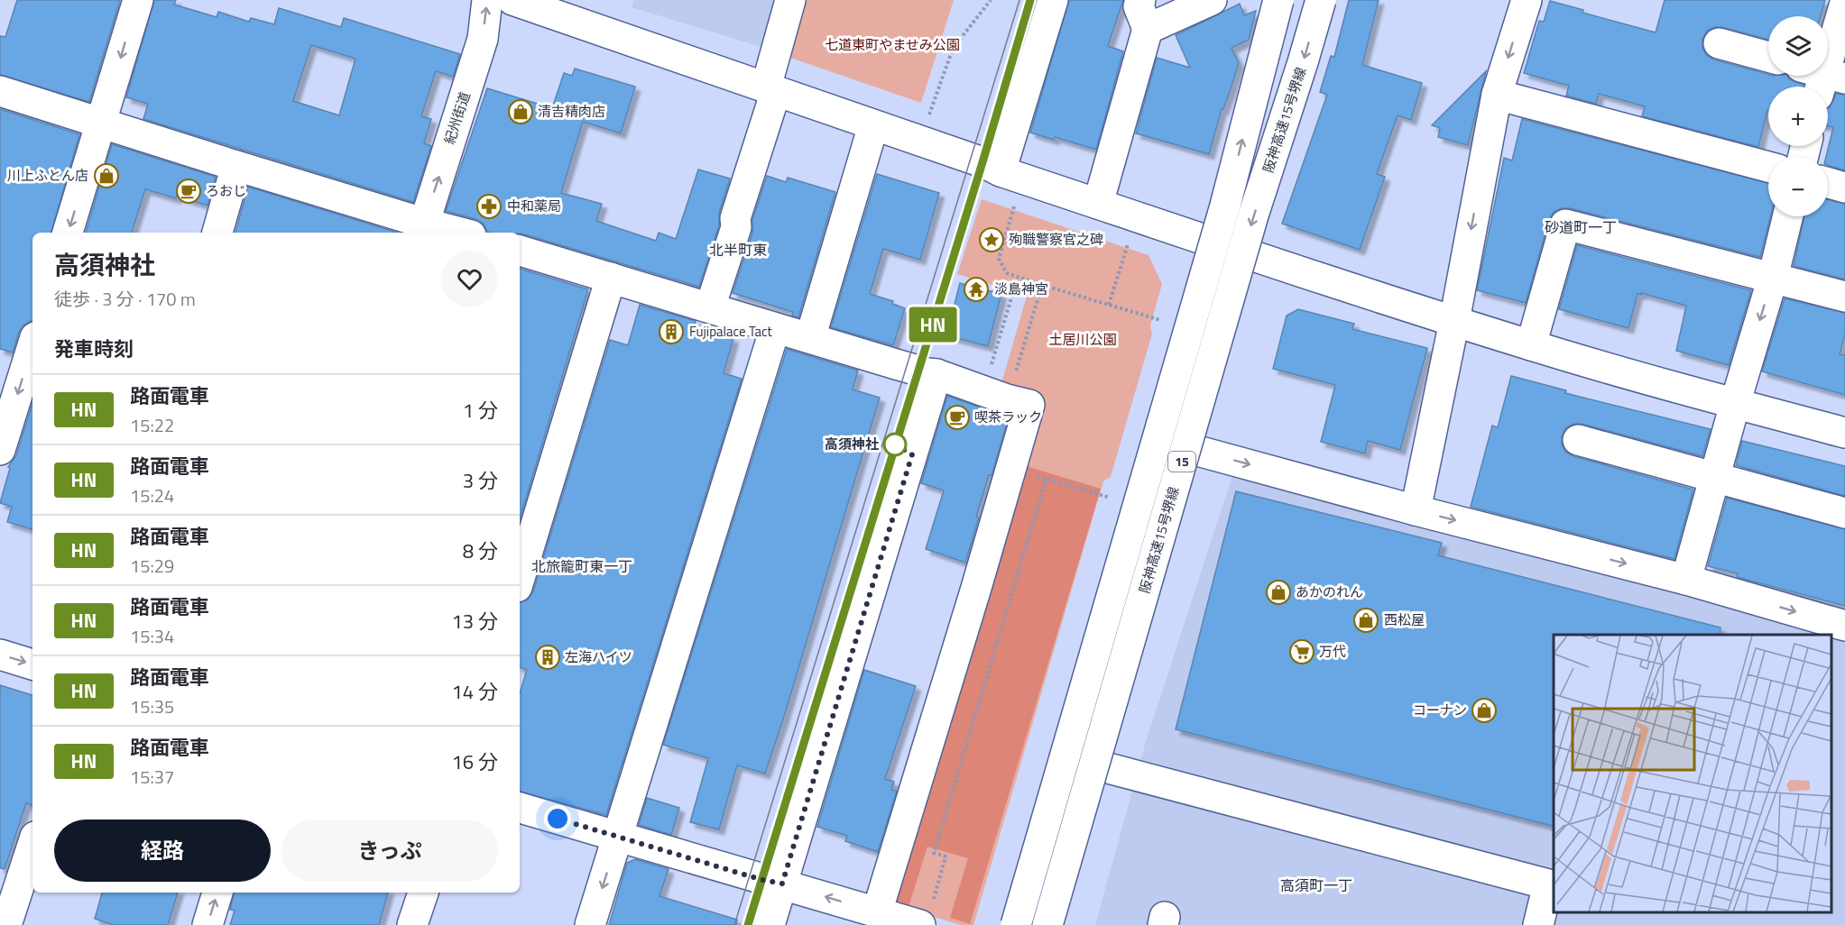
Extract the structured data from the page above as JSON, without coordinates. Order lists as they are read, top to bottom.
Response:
{
  "streets": {
    "main road": ["紀州街道", "阪神高速15号堺線", "15"]
  },
  "one_way": ["紀州街道"],
  "districts": [
    "砂道町一丁",
    "北半町東",
    "北旅籠町東一丁",
    "高須町一丁"
  ],
  "parks": ["七道東町やませみ公園", "土居川公園"],
  "places": {
    "shop": [
      "清吉精肉店",
      "川上ふとん店",
      "あかのれん",
      "西松屋",
      "コーナン"
    ],
    "cafe": ["ろおじ", "喫茶ラック"],
    "pharmacy": ["中和薬局"],
    "place": ["殉職警察官之碑"],
    "temple": ["淡島神宮"],
    "building": ["Fujipalace Tact", "左海ハイツ"],
    "other": ["高須神社"],
    "supermarket": ["万代"]
  },
  "lines": ["tram line HN"],
  "page": {
    "on_map": "HN",
    "map_buttons": ["+", "−"],
    "heading": [
      ["高須神社", "徒歩 · 3 分 · 170 m"],
      "発車時刻"
    ],
    "list": [
      {
        "mark": "HN",
        "name": "路面電車",
        "note": "15:22",
        "value": "1 分"
      },
      {
        "mark": "HN",
        "name": "路面電車",
        "note": "15:24",
        "value": "3 分"
      },
      {
        "mark": "HN",
        "name": "路面電車",
        "note": "15:29",
        "value": "8 分"
      },
      {
        "mark": "HN",
        "name": "路面電車",
        "note": "15:34",
        "value": "13 分"
      },
      {
        "mark": "HN",
        "name": "路面電車",
        "note": "15:35",
        "value": "14 分"
      },
      {
        "mark": "HN",
        "name": "路面電車",
        "note": "15:37",
        "value": "16 分"
      }
    ],
    "buttons": ["経路", "きっぷ"]
  }
}
